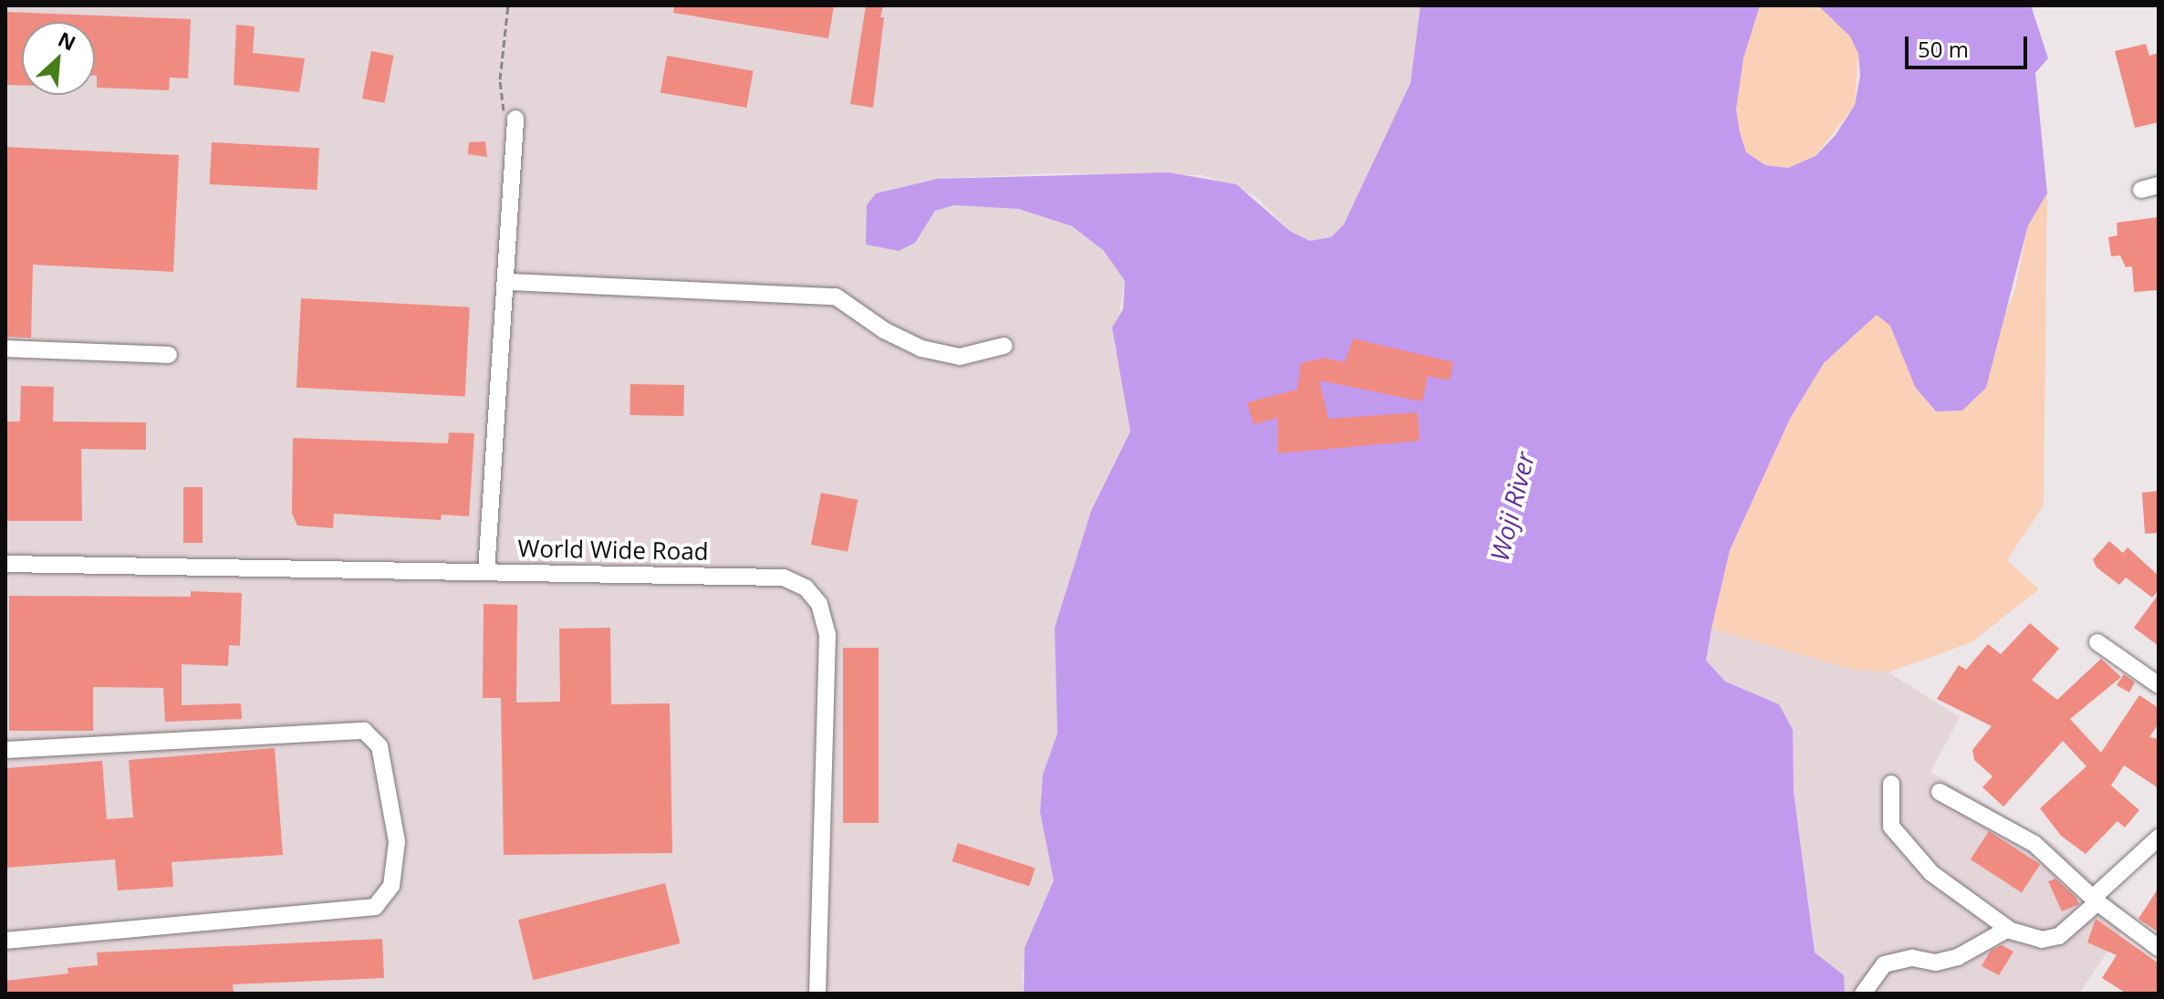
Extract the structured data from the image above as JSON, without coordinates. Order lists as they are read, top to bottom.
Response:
{
  "streets": {
    "street": ["World Wide Road"]
  },
  "water": ["Woji River"],
  "scale_bar": "50 m",
  "north": "top right"
}
